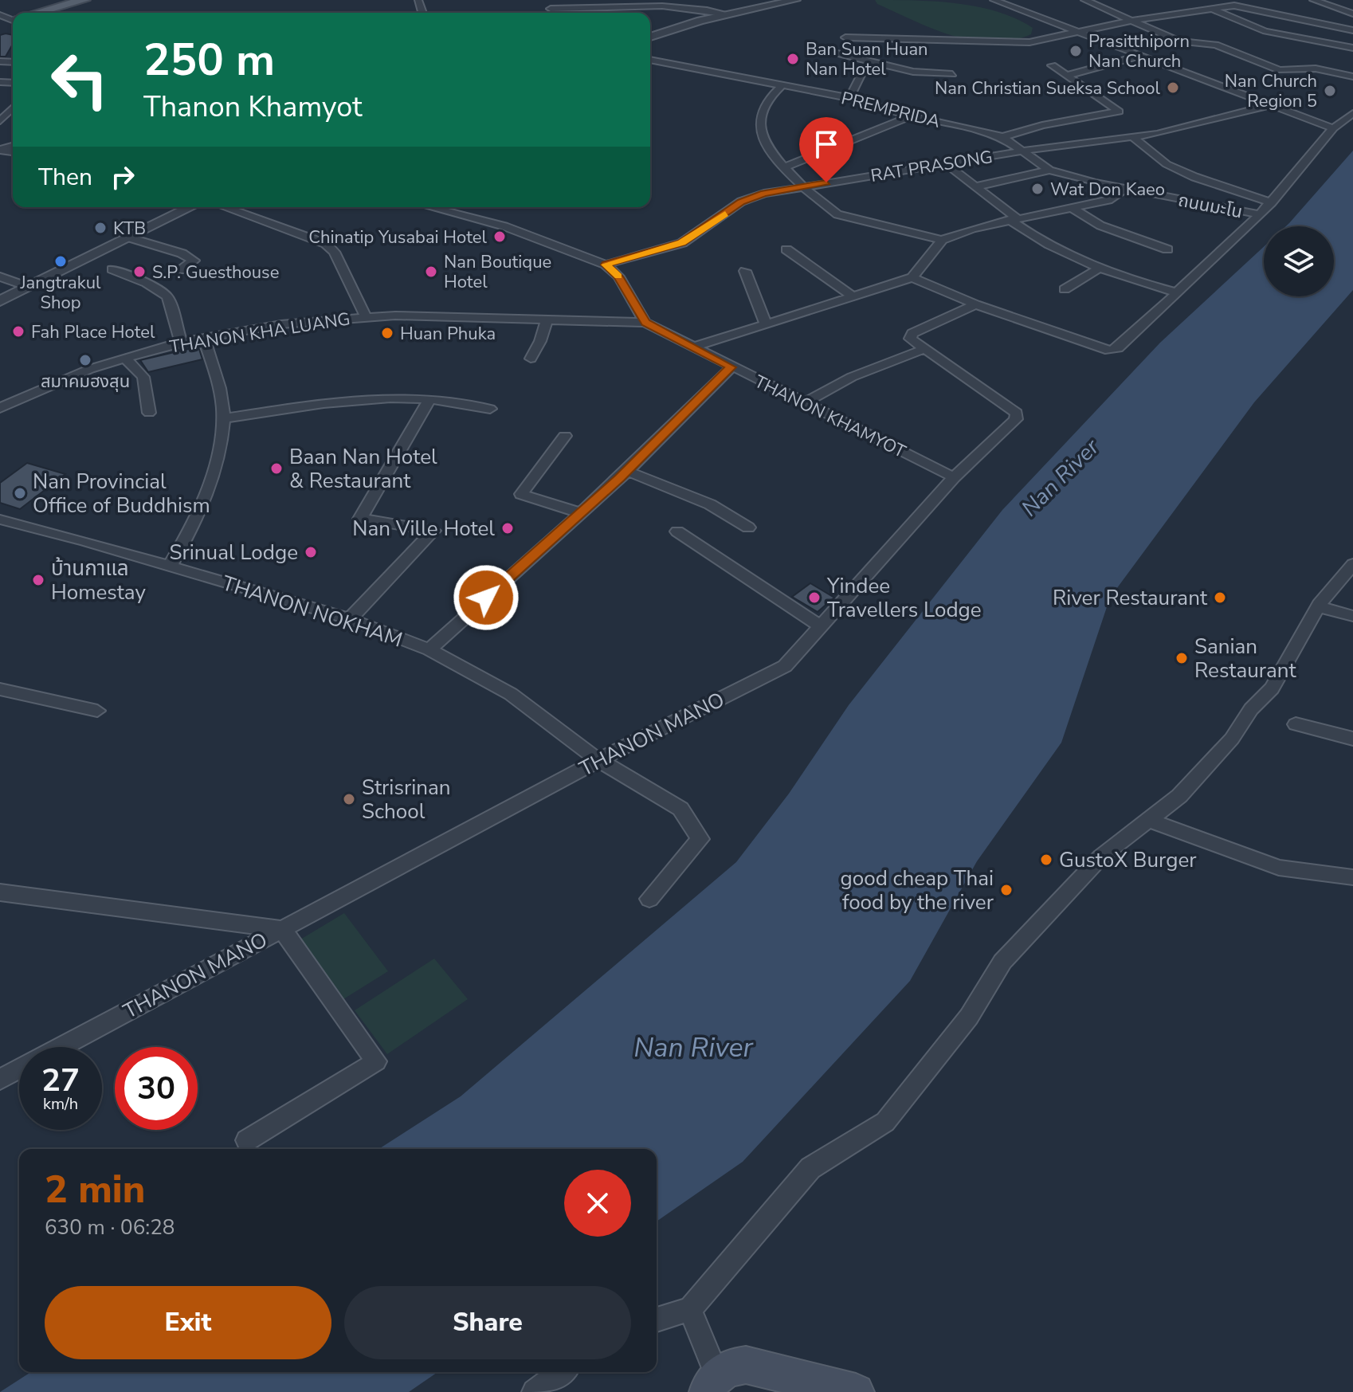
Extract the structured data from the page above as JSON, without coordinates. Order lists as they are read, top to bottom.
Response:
{
  "streets": {
    "street": [
      "PREMPRIDA",
      "RAT PRASONG",
      "ถนนมะโน",
      "THANON KHA LUANG",
      "THANON KHAMYOT",
      "THANON NOKHAM",
      "THANON MANO"
    ]
  },
  "crossings": [
    ["PREMPRIDA", "RAT PRASONG"],
    ["PREMPRIDA", "ถนนมะโน"],
    ["THANON KHA LUANG", "THANON KHAMYOT"],
    ["THANON KHAMYOT", "THANON MANO"],
    ["THANON NOKHAM", "THANON MANO"]
  ],
  "water": ["Nan River"],
  "places": [
    "Prasitthiporn Nan Church",
    "Ban Suan Huan Nan Hotel",
    "Nan Christian Sueksa School",
    "Nan Church Region 5",
    "Wat Don Kaeo",
    "KTB",
    "Chinatip Yusabai Hotel",
    "Jangtrakul Shop",
    "S.P. Guesthouse",
    "Nan Boutique Hotel",
    "Fah Place Hotel",
    "Huan Phuka",
    "สมาคมฮงสุน",
    "Baan Nan Hotel & Restaurant",
    "Nan Provincial Office of Buddhism",
    "Nan Ville Hotel",
    "Srinual Lodge",
    "บ้านกาแล Homestay",
    "Yindee Travellers Lodge",
    "River Restaurant",
    "Sanian Restaurant",
    "Strisrinan School",
    "GustoX Burger",
    "good cheap Thai food by the river"
  ],
  "page": {
    "turn": ["250 m", "Thanon Khamyot"],
    "then": "Then",
    "speed": "27 km/h",
    "limit": "30",
    "heading": ["2 min", "630 m · 06:28"],
    "buttons": ["Exit", "Share"]
  }
}
